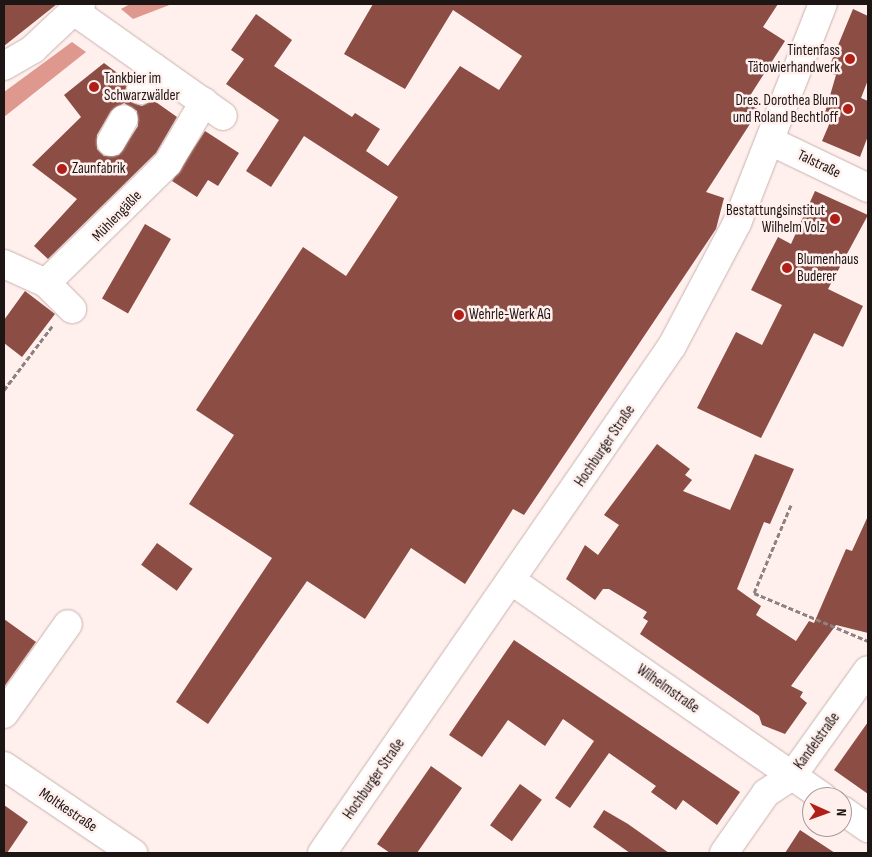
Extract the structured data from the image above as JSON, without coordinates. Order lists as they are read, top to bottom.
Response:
{
  "streets": {
    "street": [
      "Talstraße",
      "Mühlengäßle",
      "Hochburger Straße",
      "Wilhelmstraße",
      "Kandelstraße",
      "Moltkestraße"
    ]
  },
  "crossings": [
    ["Talstraße", "Hochburger Straße"],
    ["Hochburger Straße", "Wilhelmstraße"],
    ["Wilhelmstraße", "Kandelstraße"]
  ],
  "places": [
    "Tintenfass Tätowierhandwerk",
    "Tankbier im Schwarzwälder",
    "Dres. Dorothea Blum und Roland Bechtloff",
    "Zaunfabrik",
    "Bestattungsinstitut Wilhelm Volz",
    "Blumenhaus Buderer",
    "Wehrle-Werk AG"
  ],
  "north": "right"
}
